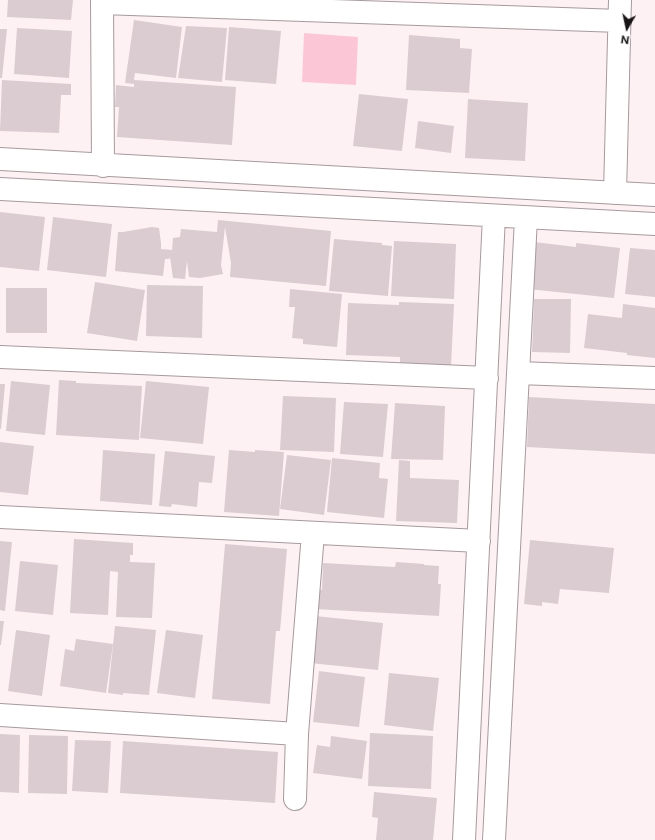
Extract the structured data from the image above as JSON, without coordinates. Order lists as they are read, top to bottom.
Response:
{
  "north": "bottom"
}
